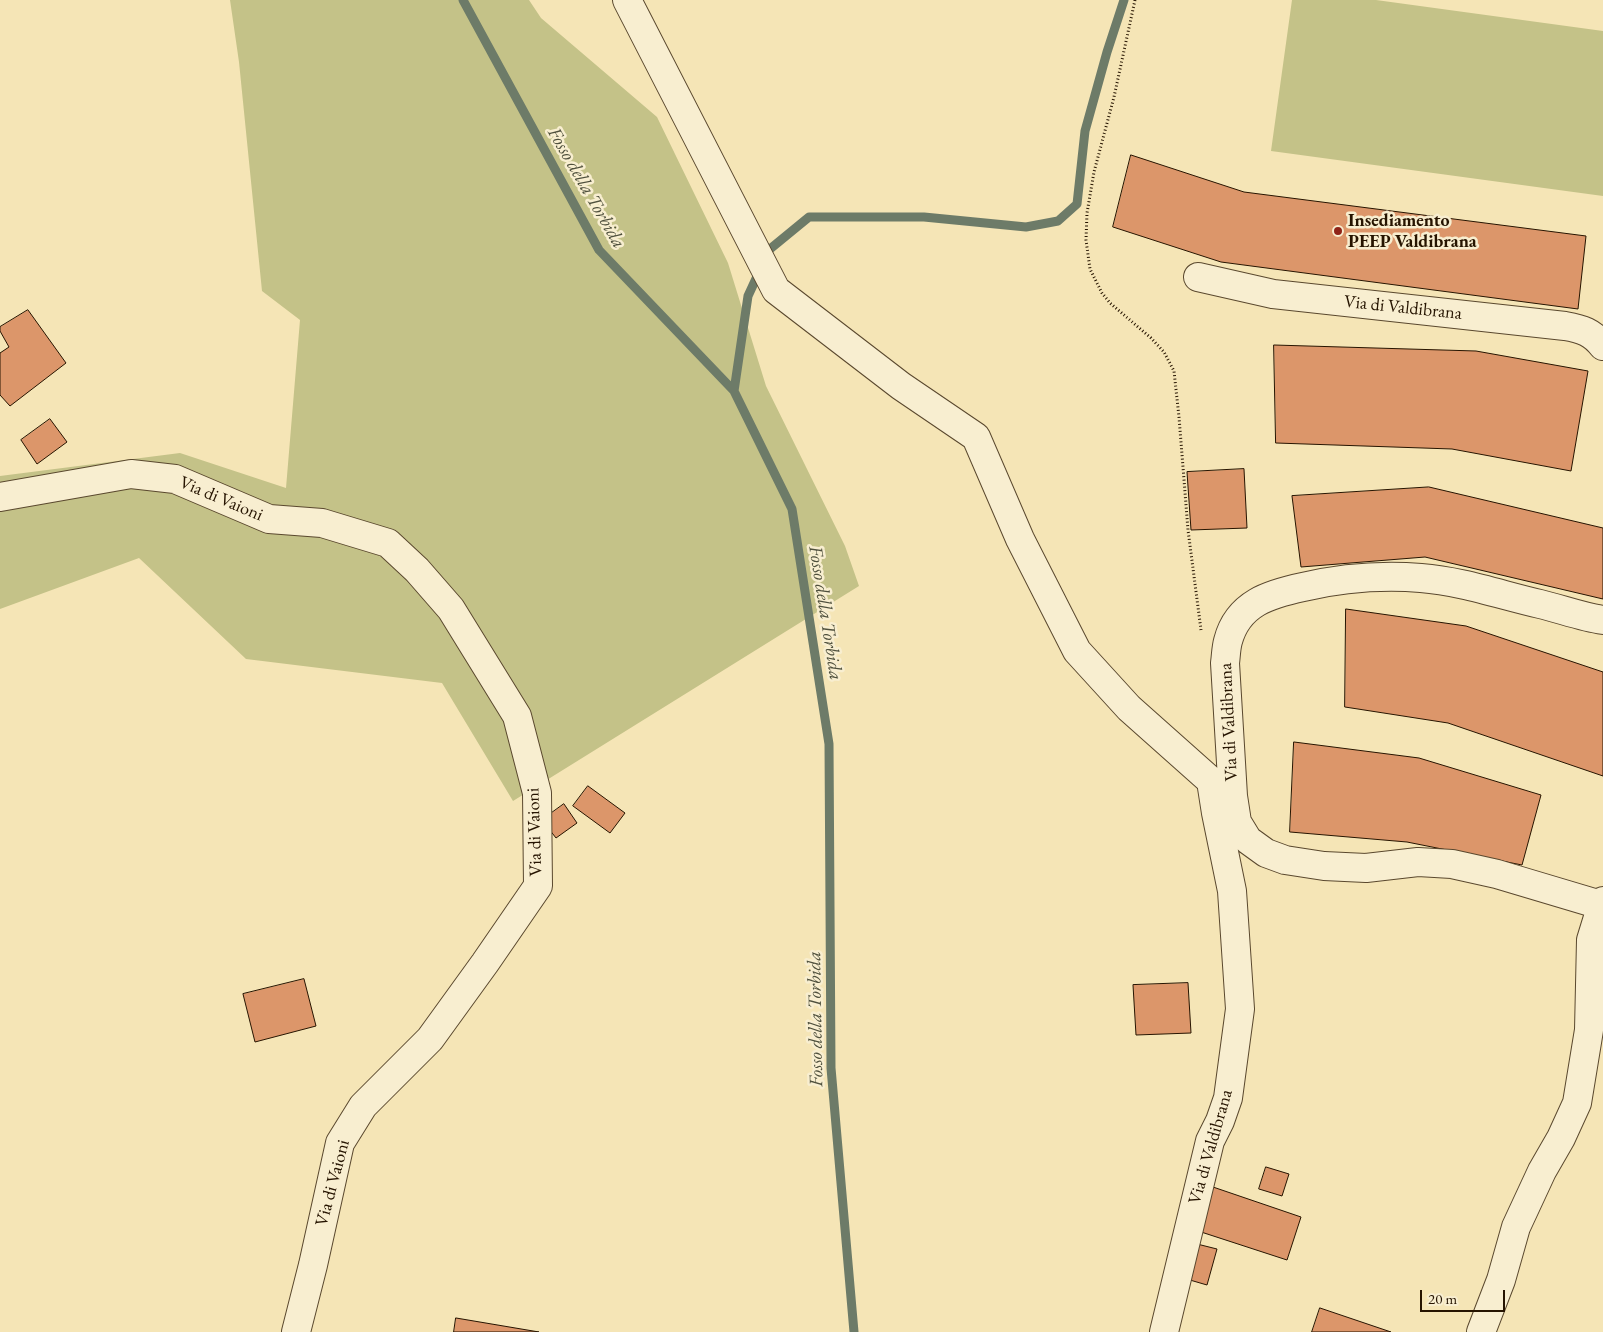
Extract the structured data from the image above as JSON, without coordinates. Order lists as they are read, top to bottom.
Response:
{
  "streets": {
    "street": ["Via di Valdibrana", "Via di Vaioni"]
  },
  "water": ["Fosso della Torbida"],
  "places": ["Insediamento PEEP Valdibrana"],
  "scale_bar": "20 m"
}
